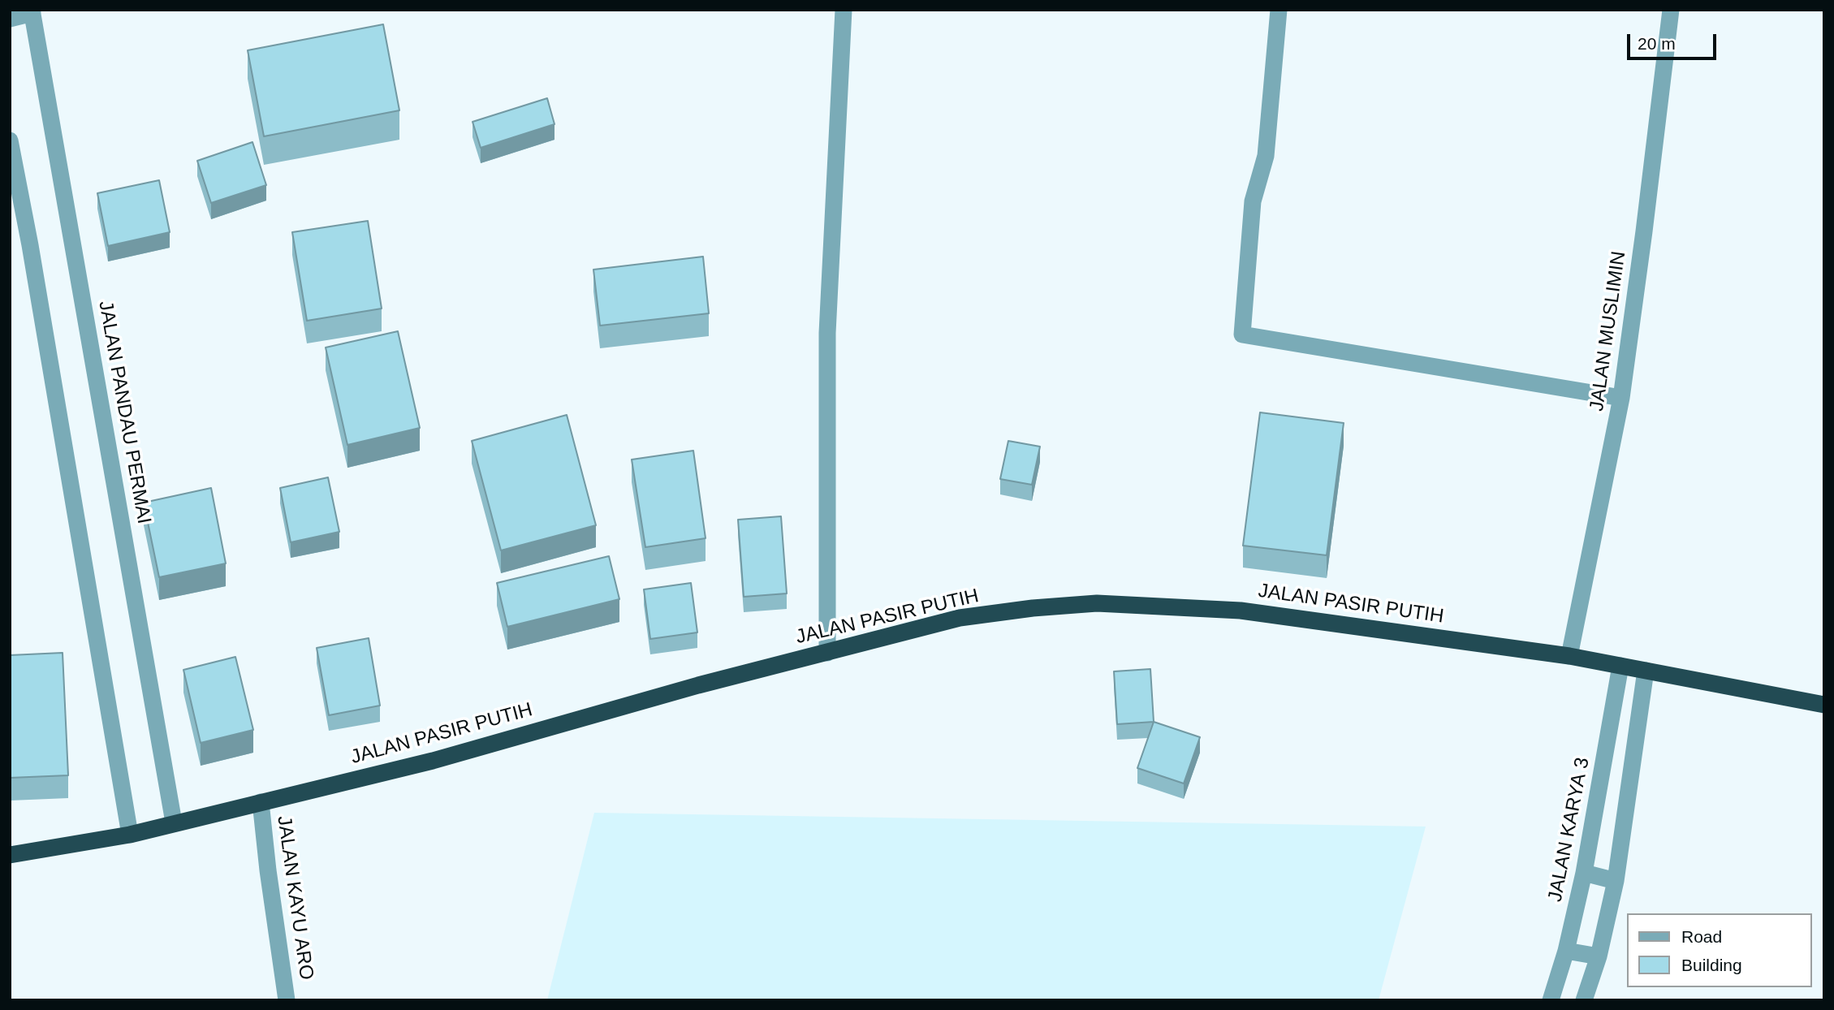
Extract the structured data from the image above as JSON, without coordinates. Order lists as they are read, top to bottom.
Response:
{
  "streets": {
    "highway": ["JALAN PASIR PUTIH"],
    "street": [
      "JALAN MUSLIMIN",
      "JALAN PANDAU PERMAI",
      "JALAN KARYA 3",
      "JALAN KAYU ARO"
    ]
  },
  "crossings": [
    ["JALAN MUSLIMIN", "JALAN PASIR PUTIH"],
    ["JALAN PANDAU PERMAI", "JALAN PASIR PUTIH"],
    ["JALAN PASIR PUTIH", "JALAN KARYA 3"],
    ["JALAN PASIR PUTIH", "JALAN KAYU ARO"]
  ],
  "legend": ["Road", "Building"],
  "scale_bar": "20 m"
}
